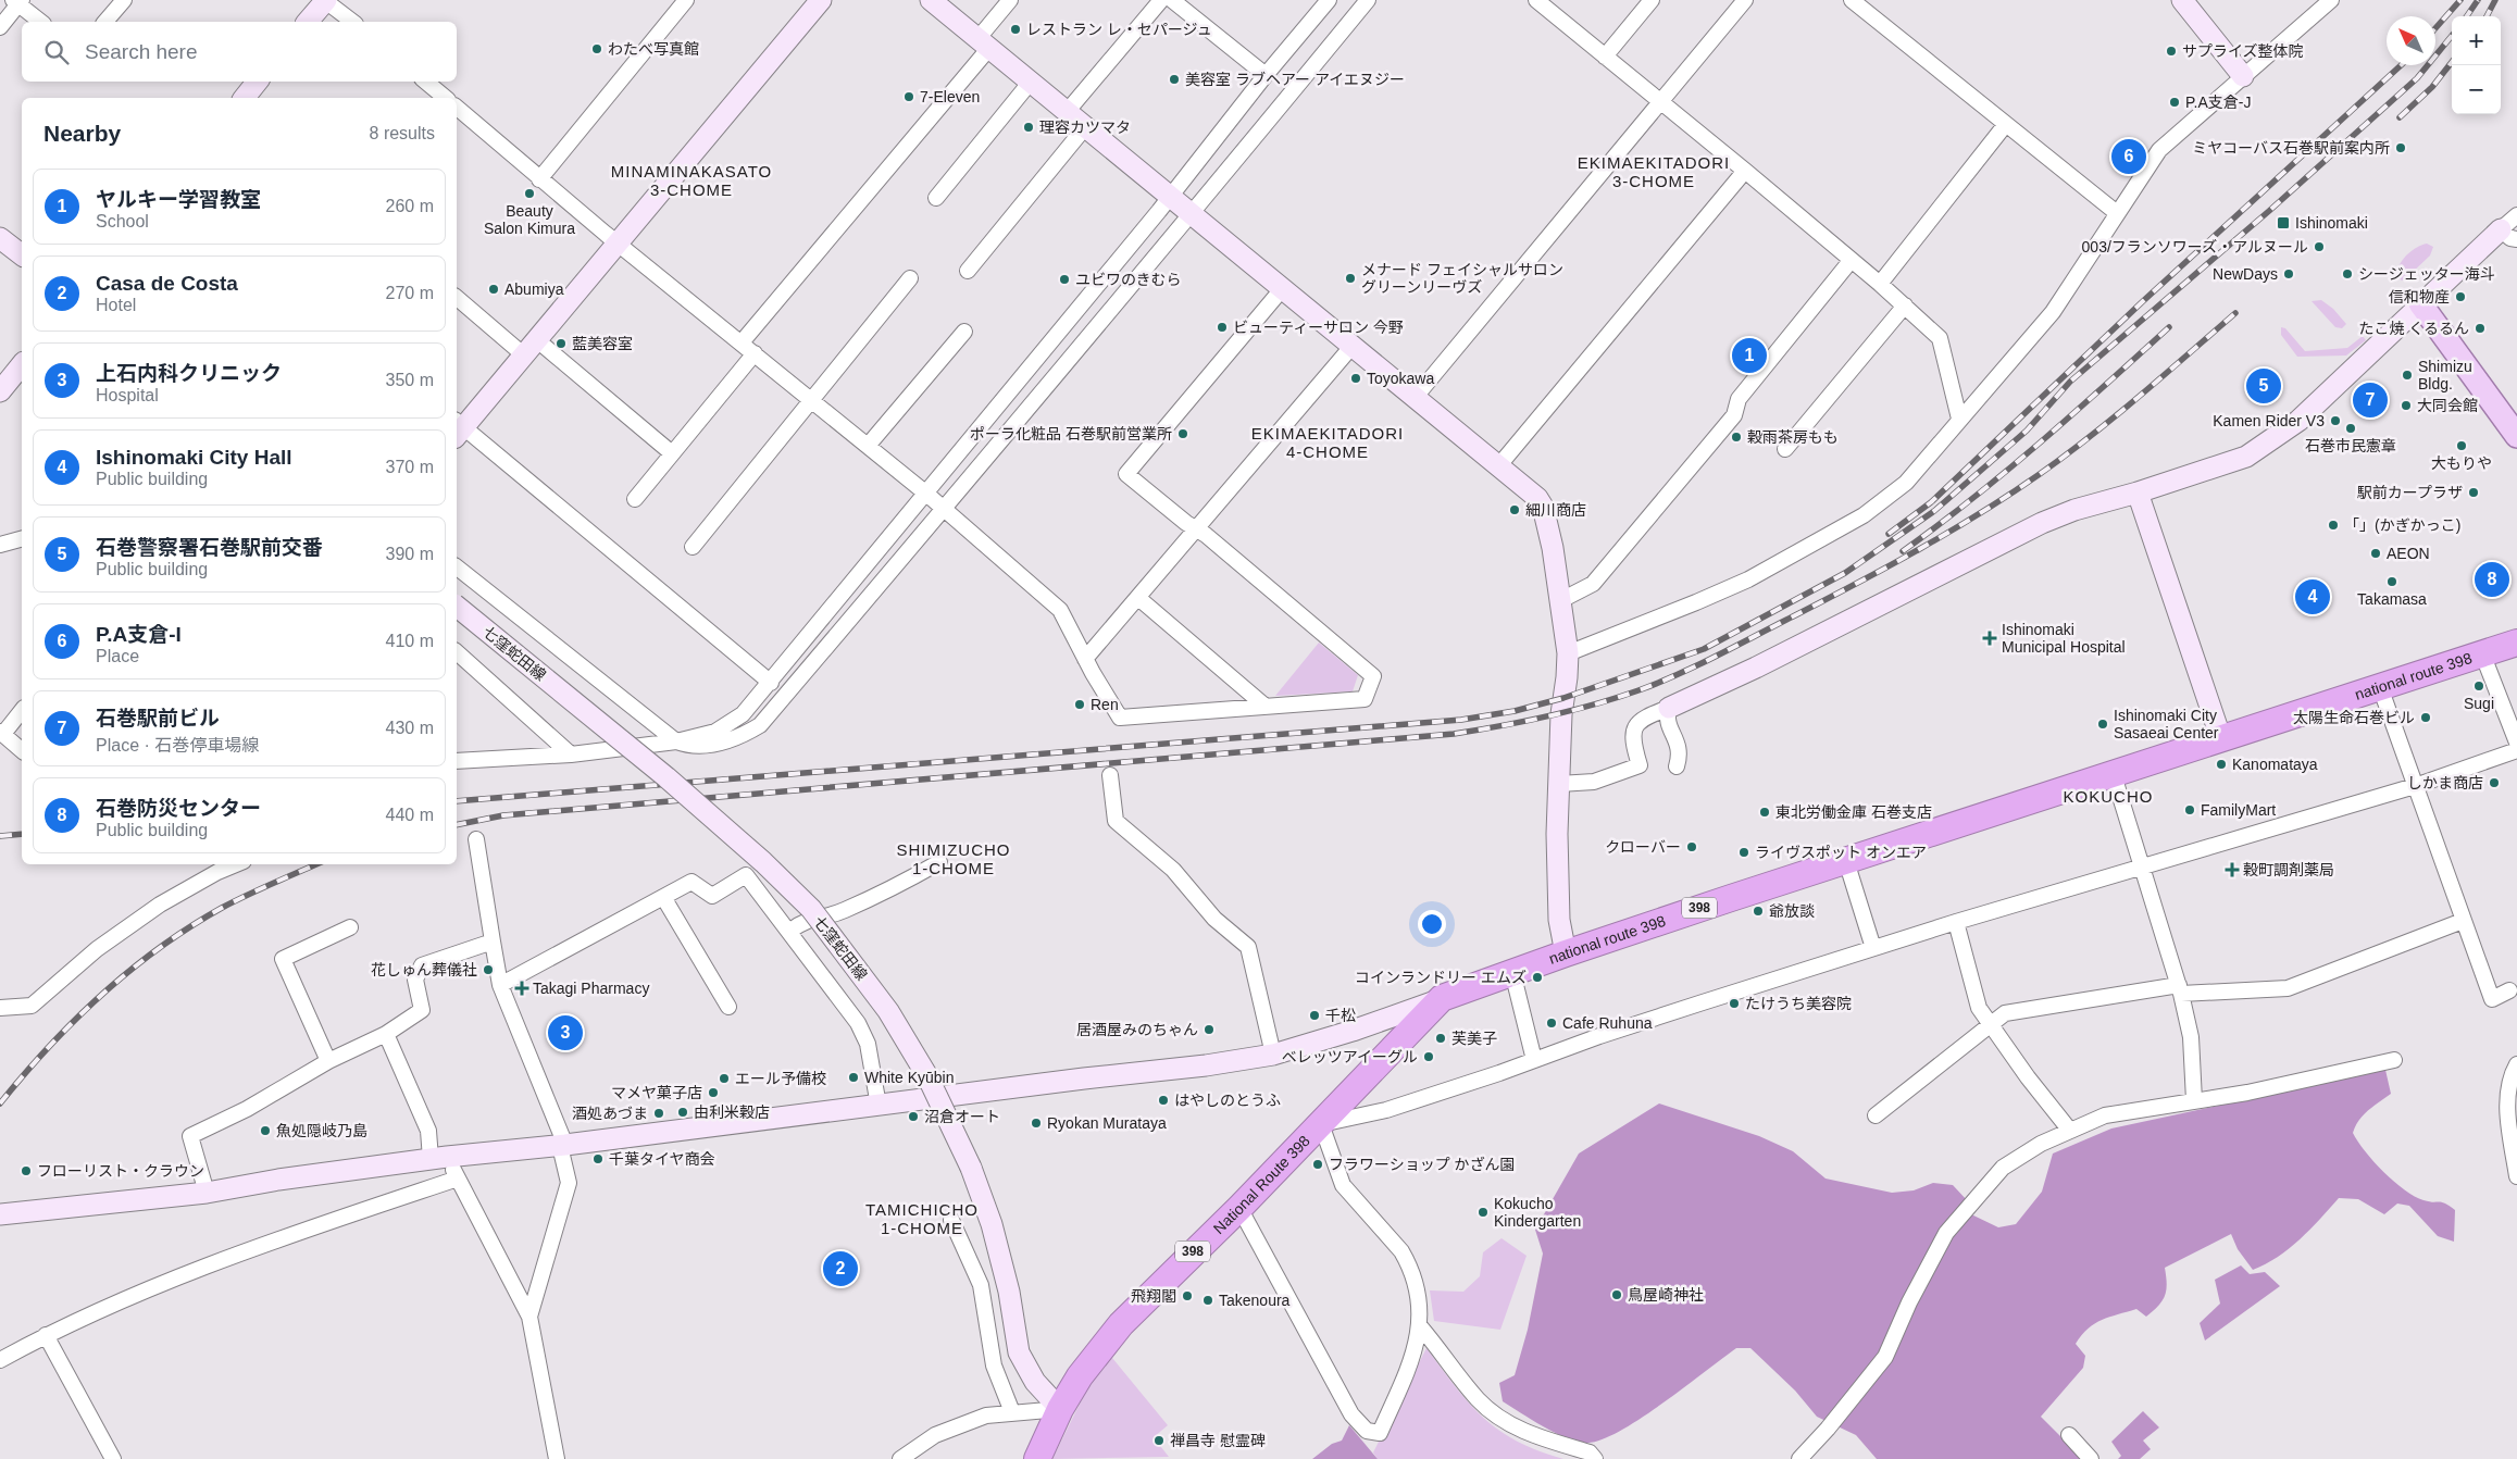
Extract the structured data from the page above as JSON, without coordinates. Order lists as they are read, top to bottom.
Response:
{
  "streets": {
    "highway": ["national route 398", "398", "National Route 398"],
    "street": ["七窪蛇田線"]
  },
  "crossings": [
    ["七窪蛇田線", "National Route 398"],
    ["national route 398", "National Route 398"]
  ],
  "districts": [
    "EKIMAEKITADORI 3-CHOME",
    "MINAMINAKASATO 3-CHOME",
    "EKIMAEKITADORI 4-CHOME",
    "KOKUCHO",
    "SHIMIZUCHO 1-CHOME",
    "TAMICHICHO 1-CHOME"
  ],
  "places": {
    "other": [
      "レストラン レ・セパージュ",
      "わたべ写真館",
      "サプライズ整体院",
      "美容室 ラブヘアー アイエヌジー",
      "7-Eleven",
      "P.A支倉-J",
      "理容カツマタ",
      "ミヤコーバス石巻駅前案内所",
      "Beauty Salon Kimura",
      "003/フランソワーズ・アルヌール",
      "NewDays",
      "シージェッター海斗",
      "メナード フェイシャルサロン グリーンリーヴズ",
      "ユビワのきむら",
      "Abumiya",
      "信和物産",
      "ビューティーサロン 今野",
      "たこ焼 くるるん",
      "藍美容室",
      "Shimizu Bldg.",
      "Toyokawa",
      "大同会館",
      "Kamen Rider V3",
      "石巻市民憲章",
      "ポーラ化粧品 石巻駅前営業所",
      "穀雨茶房もも",
      "大もりや",
      "駅前カープラザ",
      "細川商店",
      "「」(かぎかっこ)",
      "AEON",
      "Takamasa",
      "Sugi",
      "Ren",
      "太陽生命石巻ビル",
      "Ishinomaki City Sasaeai Center",
      "Kanomataya",
      "しかま商店",
      "FamilyMart",
      "東北労働金庫 石巻支店",
      "クローバー",
      "ライヴスポット オンエア",
      "爺放談",
      "花しゅん葬儀社",
      "コインランドリー エムズ",
      "たけうち美容院",
      "千松",
      "Cafe Ruhuna",
      "居酒屋みのちゃん",
      "芙美子",
      "ベレッツアイーグル",
      "White Kyūbin",
      "エール予備校",
      "マメヤ菓子店",
      "はやしのとうふ",
      "由利米穀店",
      "酒処あづま",
      "沼倉オート",
      "Ryokan Murataya",
      "魚処隠岐乃島",
      "千葉タイヤ商会",
      "フラワーショップ かざん園",
      "フローリスト・クラウン",
      "Kokucho Kindergarten",
      "鳥屋崎神社",
      "飛翔閣",
      "Takenoura",
      "禅昌寺 慰霊碑"
    ],
    "transit": ["Ishinomaki"],
    "health": ["Ishinomaki Municipal Hospital", "穀町調剤薬局", "Takagi Pharmacy"]
  },
  "north": "top left",
  "page": {
    "map_buttons": ["+", "−"],
    "search": "Search here",
    "heading": ["Nearby", "8 results"],
    "pins": [
      "6",
      "1",
      "5",
      "7",
      "8",
      "4",
      "3",
      "2"
    ],
    "list": [
      {
        "mark": "1",
        "name": "ヤルキー学習教室",
        "note": "School",
        "value": "260 m"
      },
      {
        "mark": "2",
        "name": "Casa de Costa",
        "note": "Hotel",
        "value": "270 m"
      },
      {
        "mark": "3",
        "name": "上石内科クリニック",
        "note": "Hospital",
        "value": "350 m"
      },
      {
        "mark": "4",
        "name": "Ishinomaki City Hall",
        "note": "Public building",
        "value": "370 m"
      },
      {
        "mark": "5",
        "name": "石巻警察署石巻駅前交番",
        "note": "Public building",
        "value": "390 m"
      },
      {
        "mark": "6",
        "name": "P.A支倉-I",
        "note": "Place",
        "value": "410 m"
      },
      {
        "mark": "7",
        "name": "石巻駅前ビル",
        "note": "Place · 石巻停車場線",
        "value": "430 m"
      },
      {
        "mark": "8",
        "name": "石巻防災センター",
        "note": "Public building",
        "value": "440 m"
      }
    ]
  }
}
